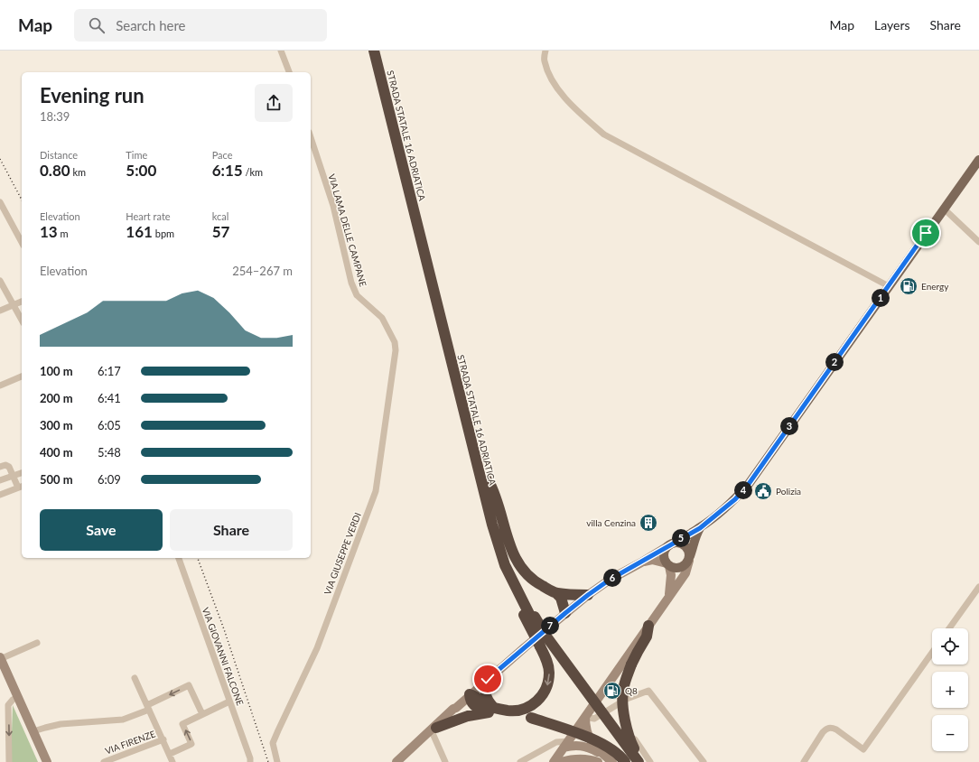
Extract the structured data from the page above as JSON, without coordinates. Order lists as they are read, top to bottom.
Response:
{
  "streets": {
    "highway": ["STRADA STATALE 16 ADRIATICA"],
    "street": [
      "VIA LAMA DELLE CAMPANE",
      "VIA GIUSEPPE VERDI",
      "VIA GIOVANNI FALCONE",
      "VIA FIRENZE"
    ]
  },
  "crossings": [
    ["VIA LAMA DELLE CAMPANE", "VIA GIUSEPPE VERDI"]
  ],
  "places": {
    "fuel station": ["Energy", "Q8"],
    "public building": ["Polizia"],
    "building": ["villa Cenzina"]
  },
  "page": {
    "header": "Map",
    "search": "Search here",
    "nav": ["Map", "Layers", "Share"],
    "heading": ["Evening run", "18:39"],
    "stats": [
      ["Distance", "0.80 km"],
      ["Time", "5:00"],
      ["Pace", "6:15 /km"],
      ["Elevation", "13 m"],
      ["Heart rate", "161 bpm"],
      ["kcal", "57"]
    ],
    "chart": ["Elevation", "254–267 m"],
    "pins": [
      "1",
      "2",
      "3",
      "4",
      "5",
      "6",
      "7"
    ],
    "list": [
      {
        "name": "100 m",
        "note": "6:17"
      },
      {
        "name": "200 m",
        "note": "6:41"
      },
      {
        "name": "300 m",
        "note": "6:05"
      },
      {
        "name": "400 m",
        "note": "5:48"
      },
      {
        "name": "500 m",
        "note": "6:09"
      }
    ],
    "buttons": ["Save", "Share"],
    "map_buttons": ["+", "−"]
  }
}
